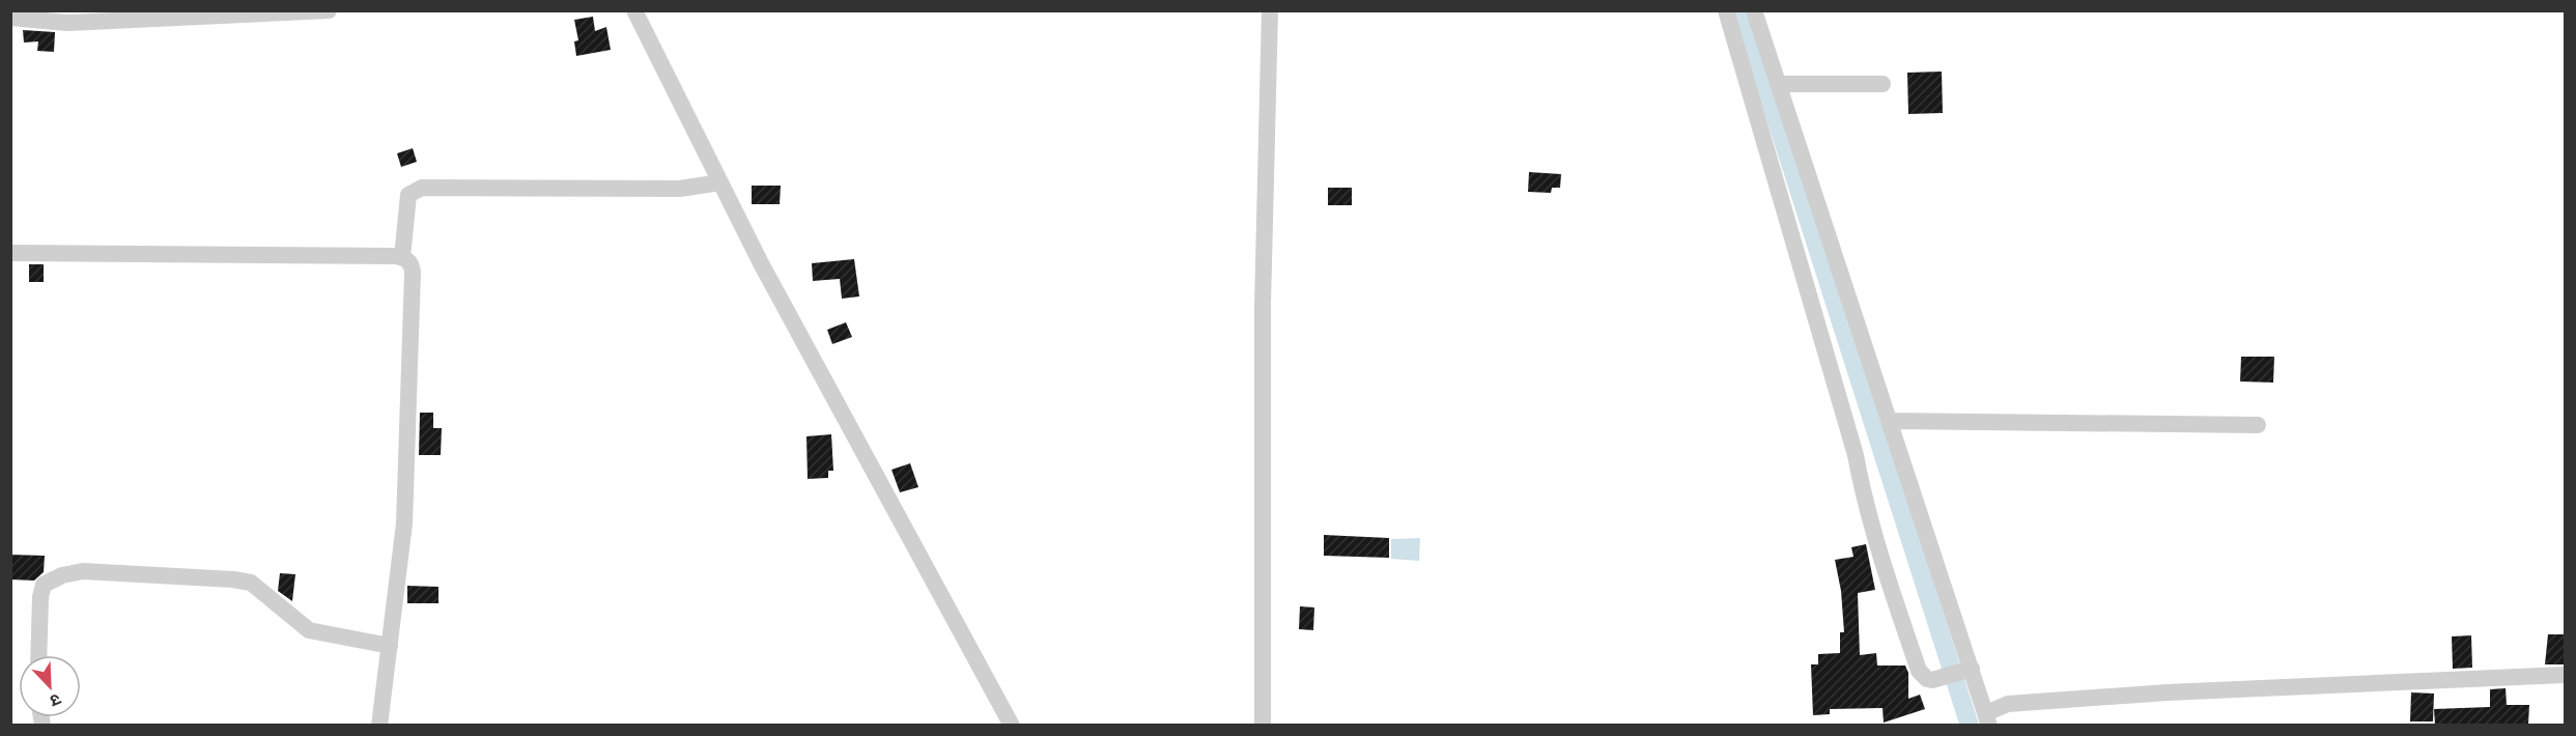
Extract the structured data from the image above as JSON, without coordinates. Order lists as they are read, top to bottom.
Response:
{
  "north": "bottom right"
}
